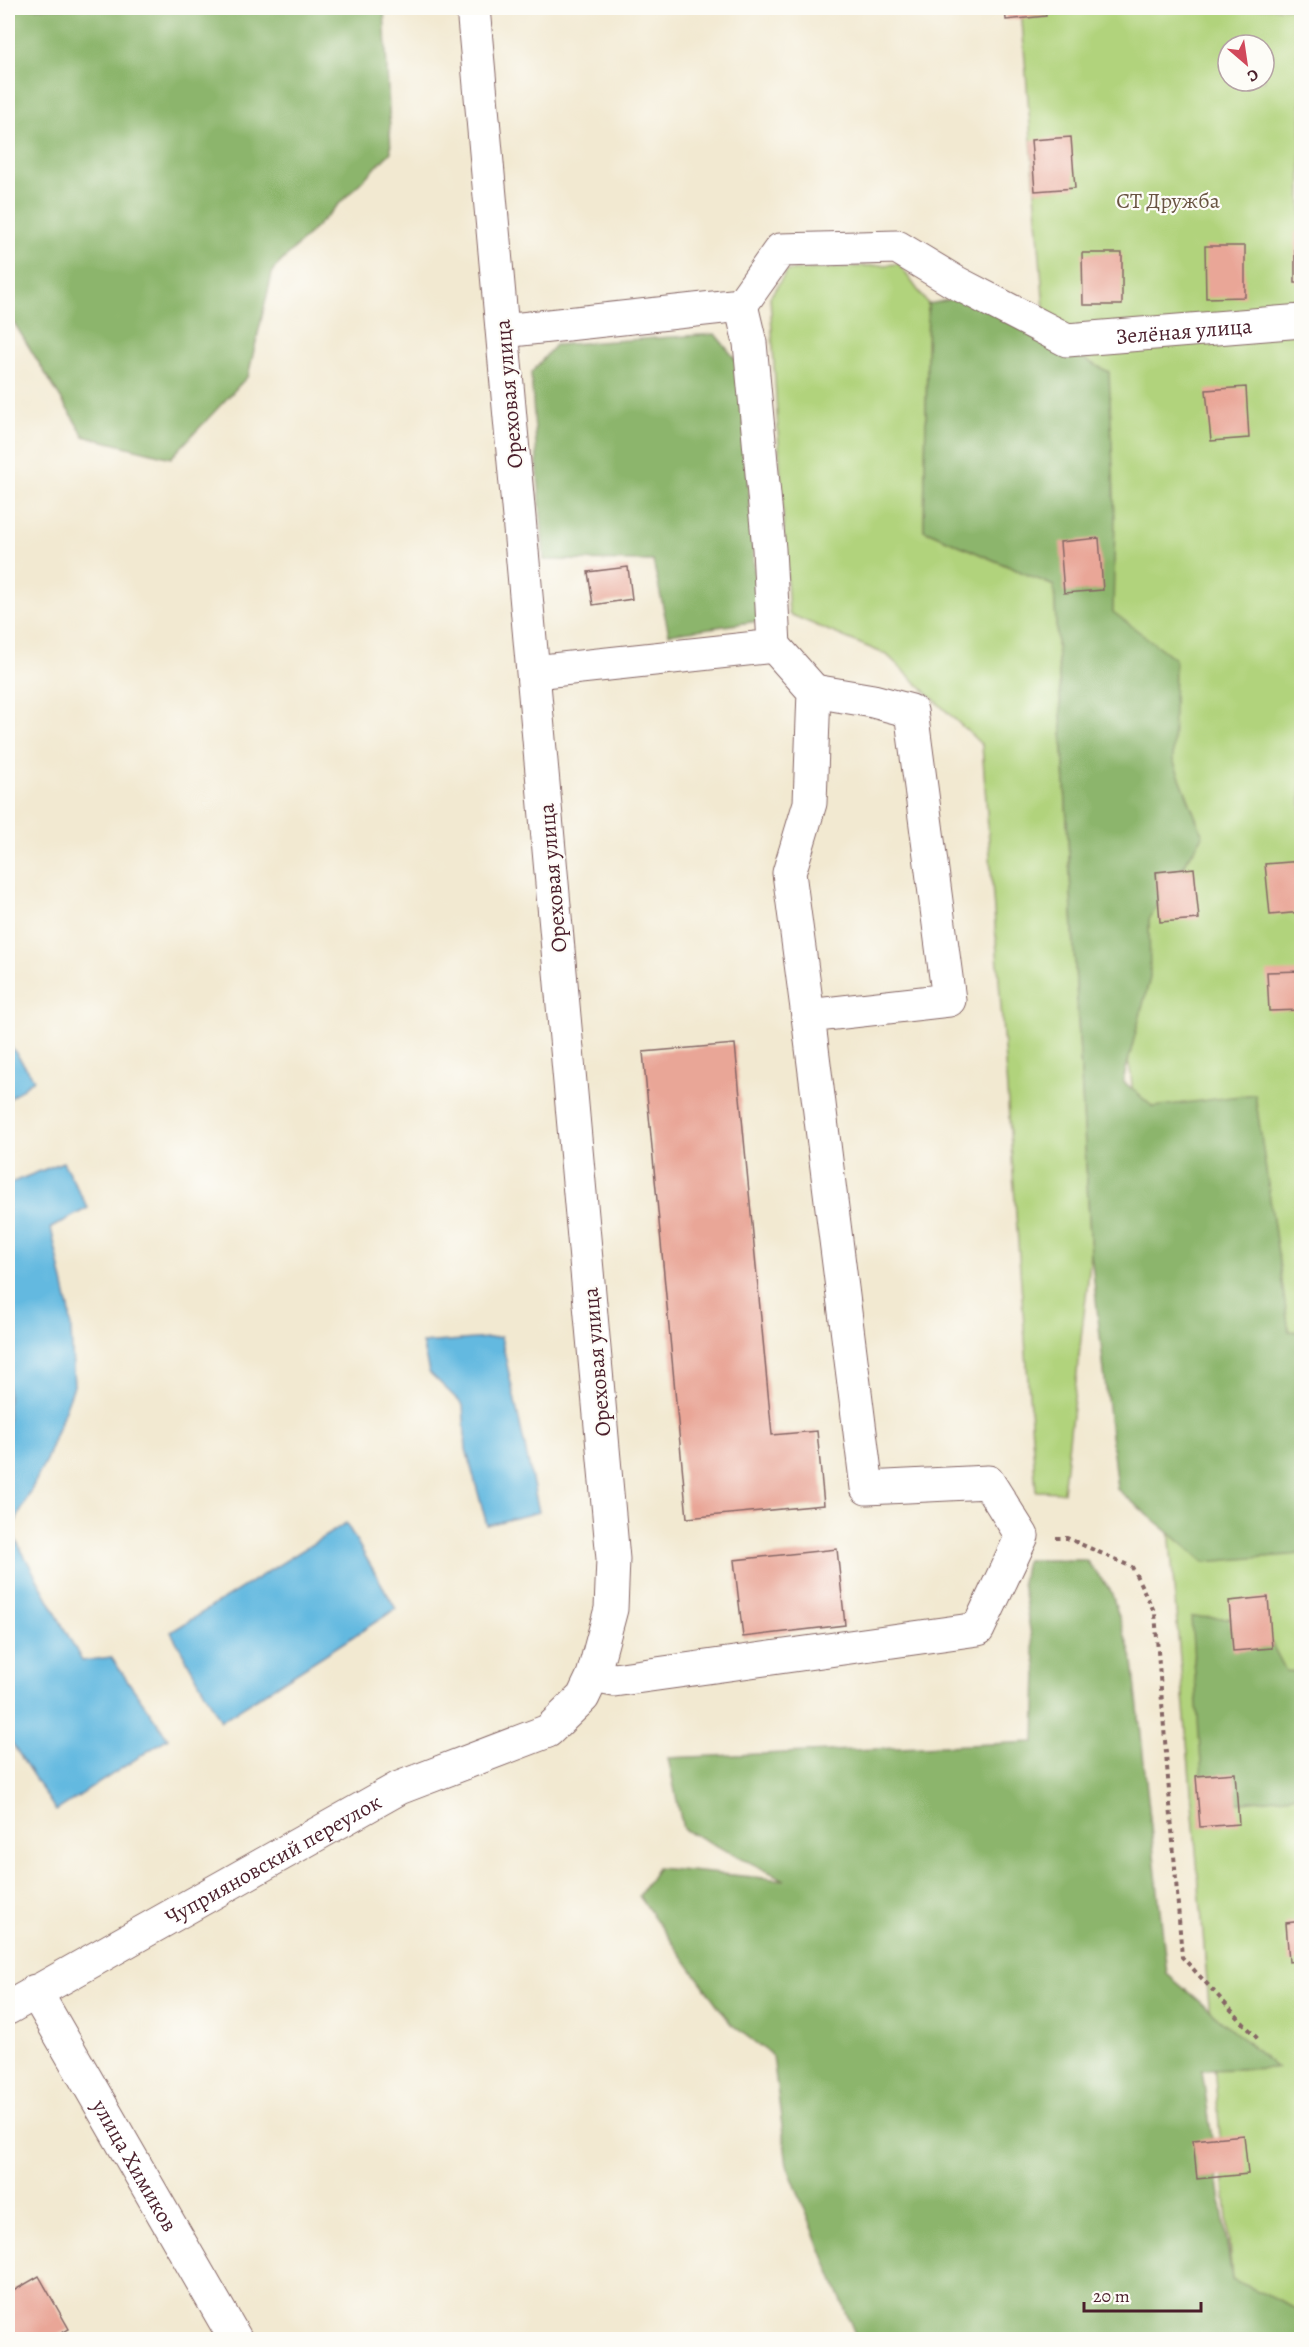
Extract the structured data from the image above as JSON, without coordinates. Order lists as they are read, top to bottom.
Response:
{
  "streets": {
    "street": [
      "Зелёная улица",
      "Ореховая улица",
      "Чуприяновский переулок",
      "улица Химиков"
    ]
  },
  "crossings": [
    ["Ореховая улица", "Чуприяновский переулок"],
    ["Чуприяновский переулок", "улица Химиков"]
  ],
  "parks": ["СТ Дружба"],
  "scale_bar": "20 m",
  "north": "bottom right"
}
